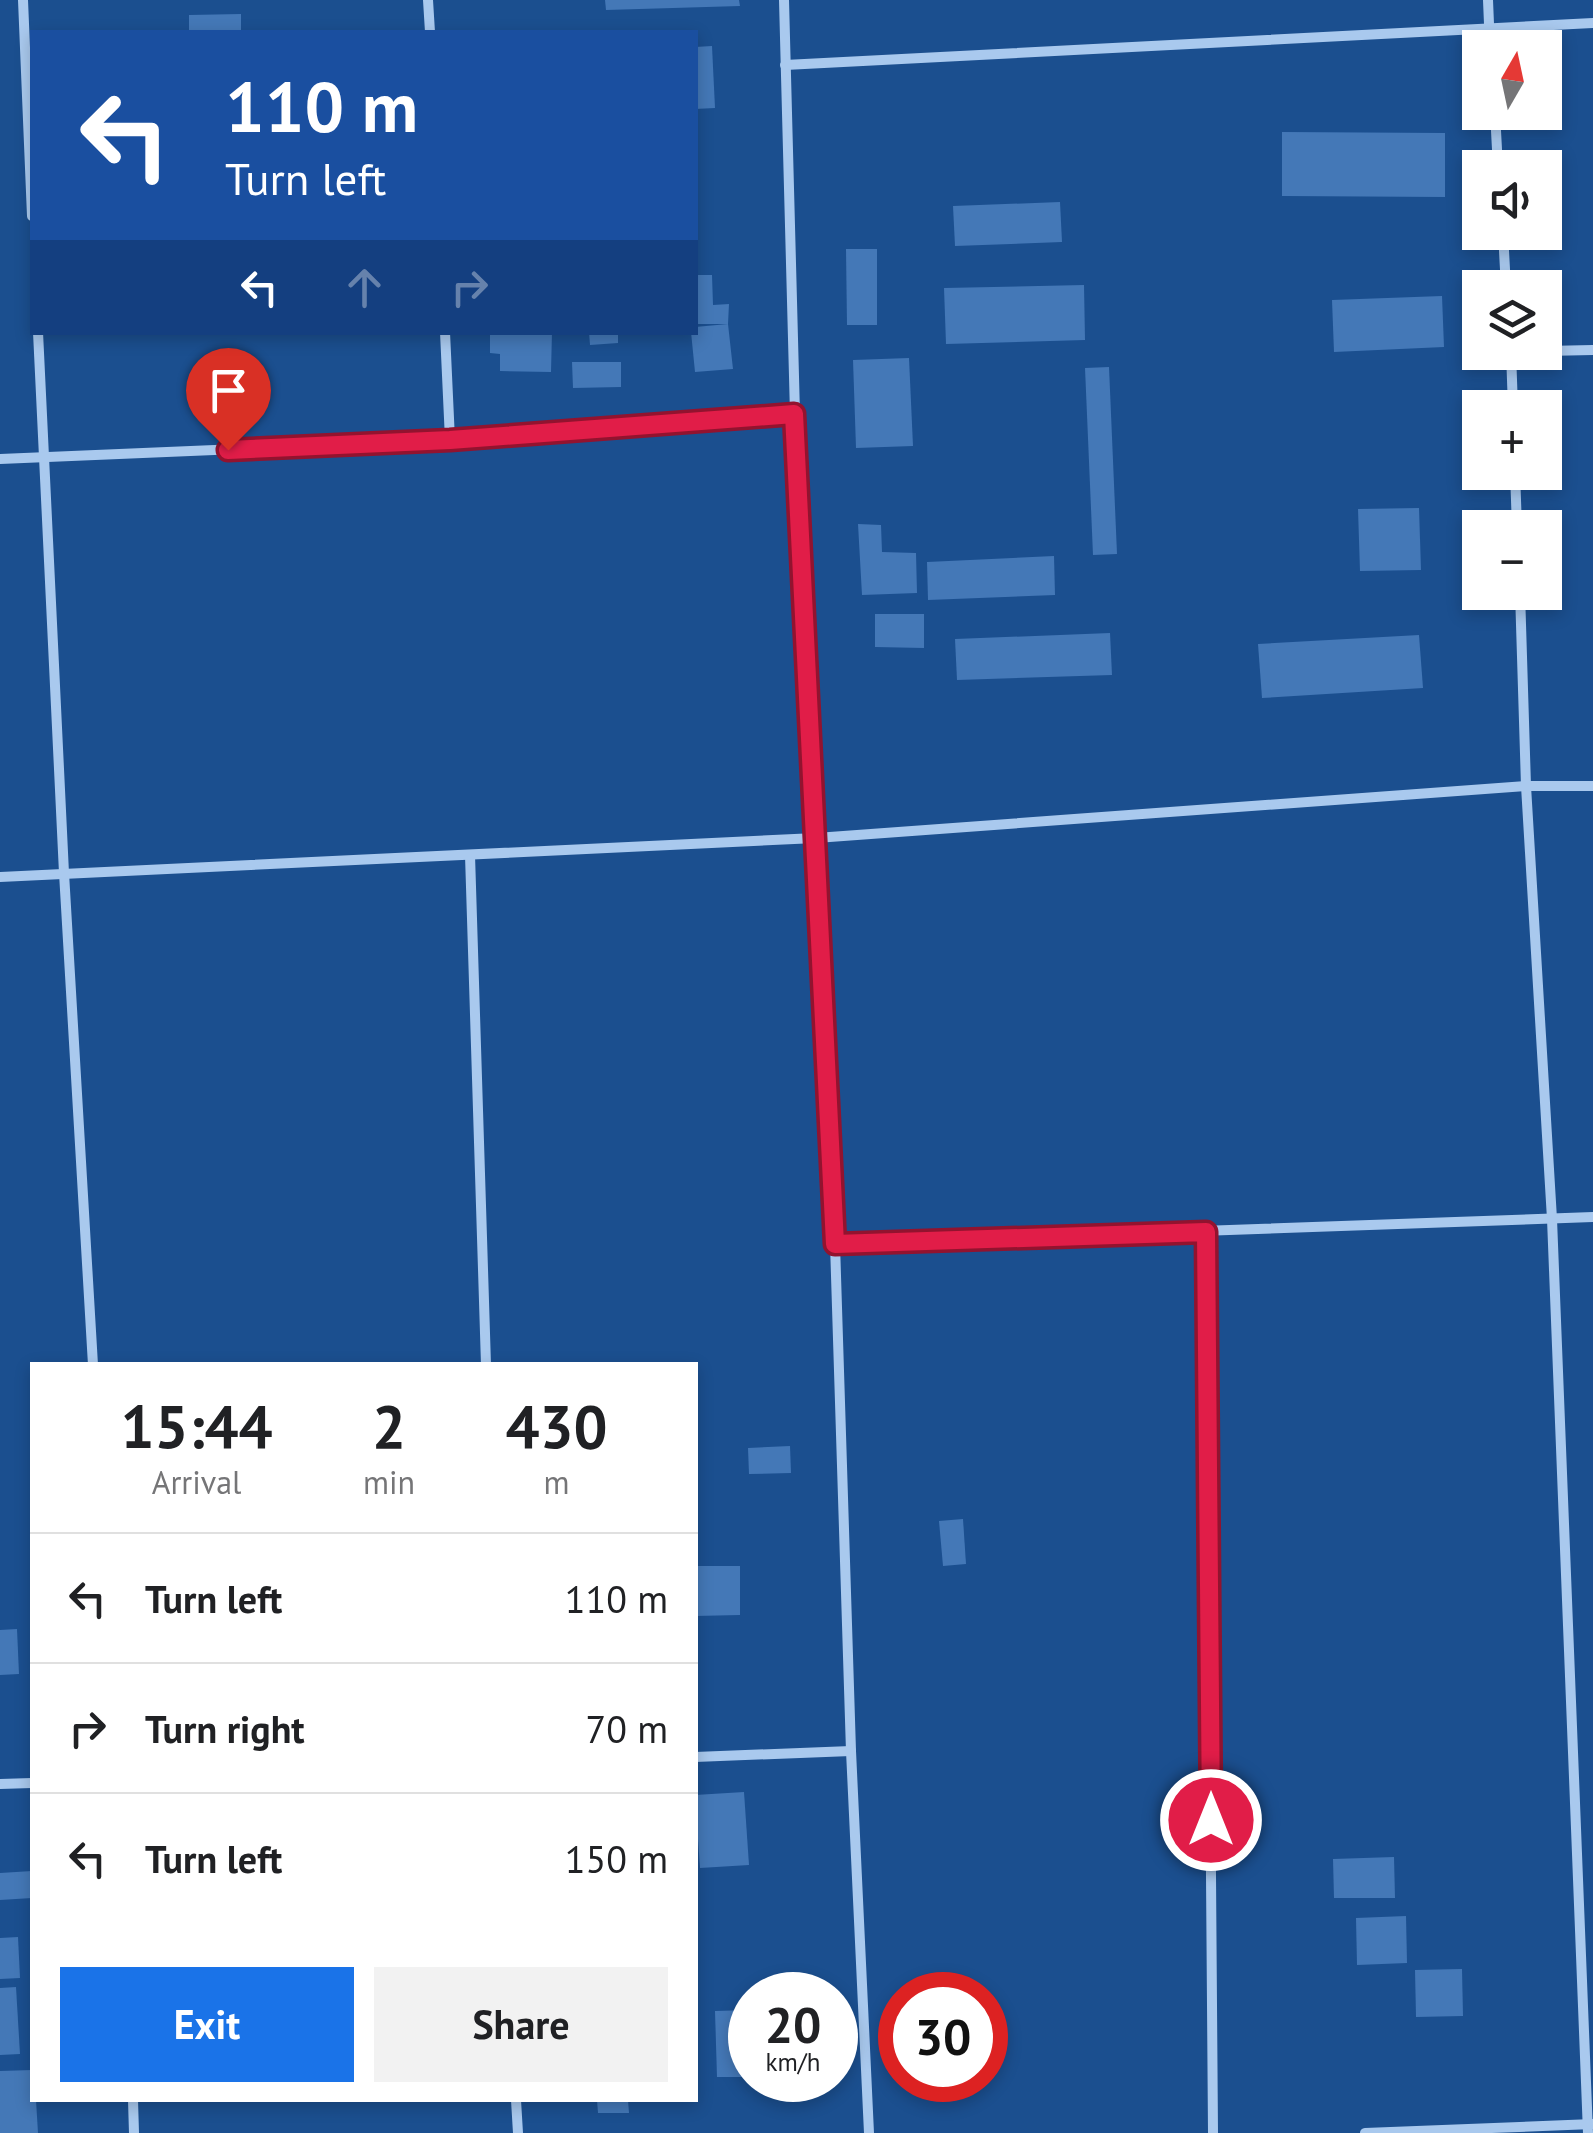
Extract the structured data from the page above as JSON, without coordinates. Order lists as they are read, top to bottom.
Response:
{
  "north": "top",
  "page": {
    "map_buttons": ["+", "−"],
    "turn": ["110 m", "Turn left"],
    "eta": [
      "15:44",
      "Arrival",
      "2",
      "min",
      "430",
      "m"
    ],
    "list": [
      {
        "name": "Turn left",
        "value": "110 m"
      },
      {
        "name": "Turn right",
        "value": "70 m"
      },
      {
        "name": "Turn left",
        "value": "150 m"
      }
    ],
    "buttons": ["Exit", "Share"],
    "speed": "20 km/h",
    "limit": "30"
  }
}
